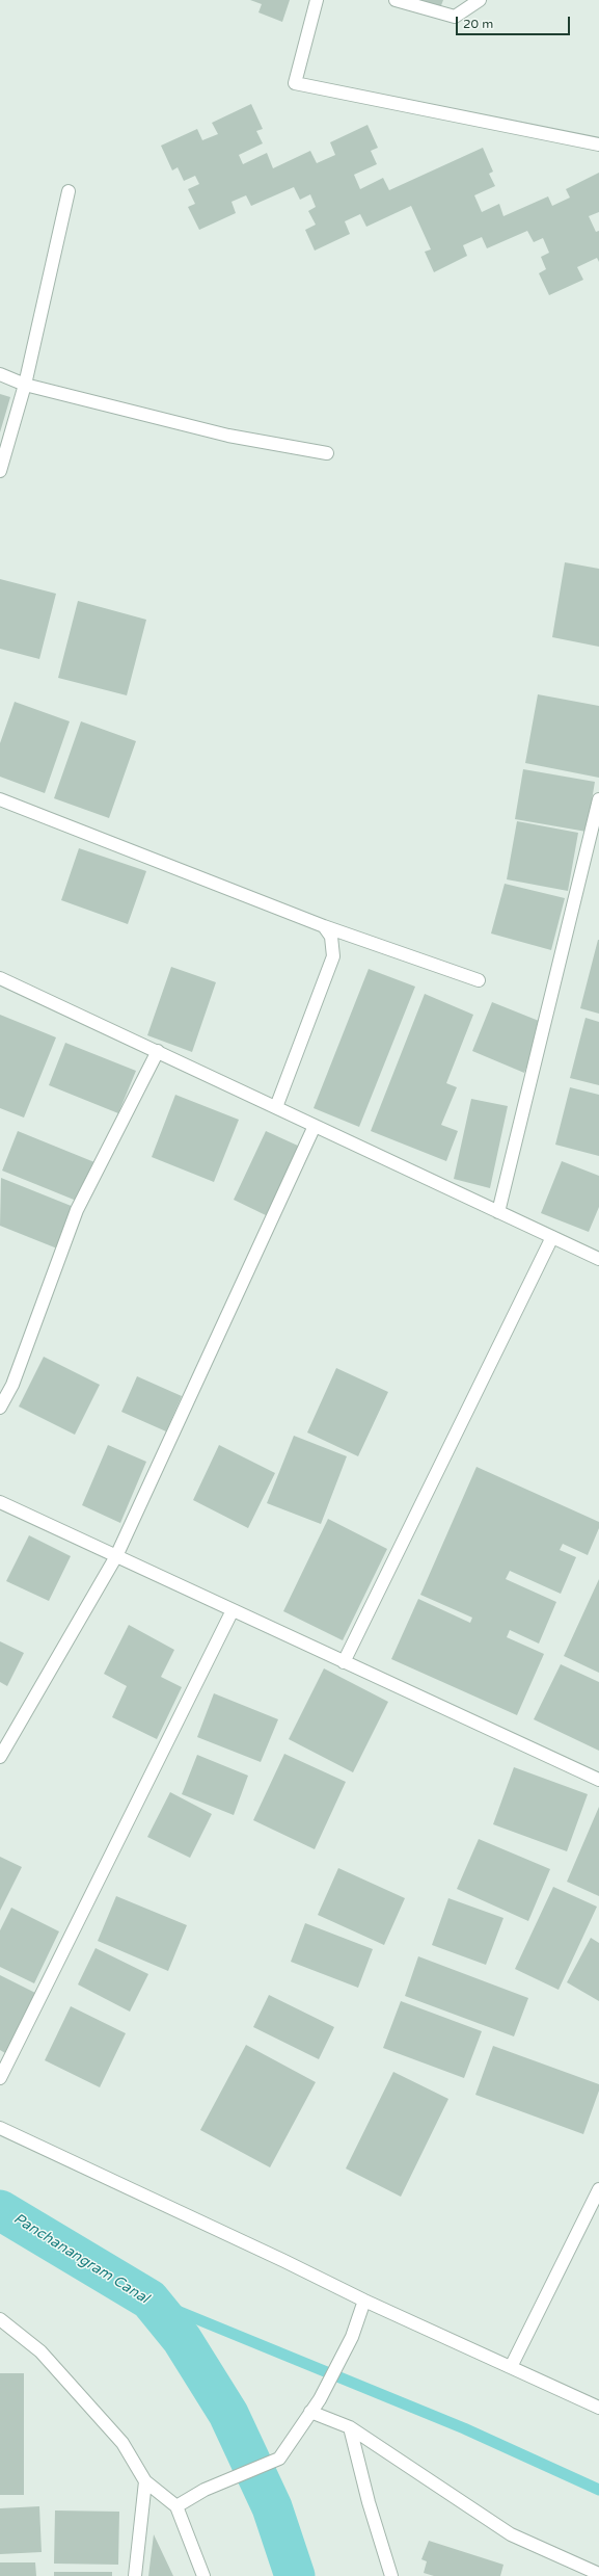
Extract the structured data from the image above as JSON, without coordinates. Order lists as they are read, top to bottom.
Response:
{
  "water": ["Panchanangram Canal"],
  "scale_bar": "20 m"
}
